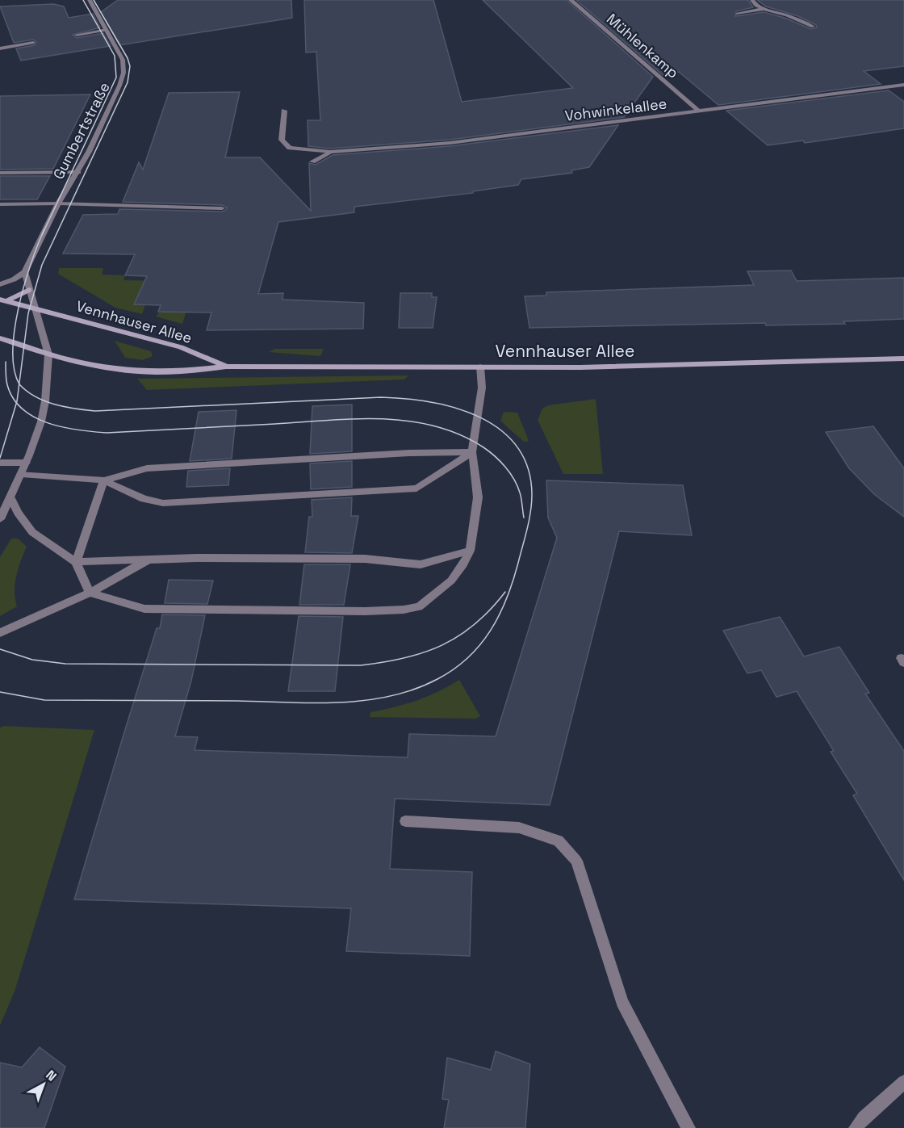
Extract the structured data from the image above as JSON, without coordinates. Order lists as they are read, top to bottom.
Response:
{
  "streets": {
    "main road": ["Vennhauser Allee"],
    "street": ["Mühlenkamp", "Vohwinkelallee", "Gumbertstraße"]
  },
  "crossings": [
    ["Mühlenkamp", "Vohwinkelallee"]
  ],
  "north": "top right"
}
